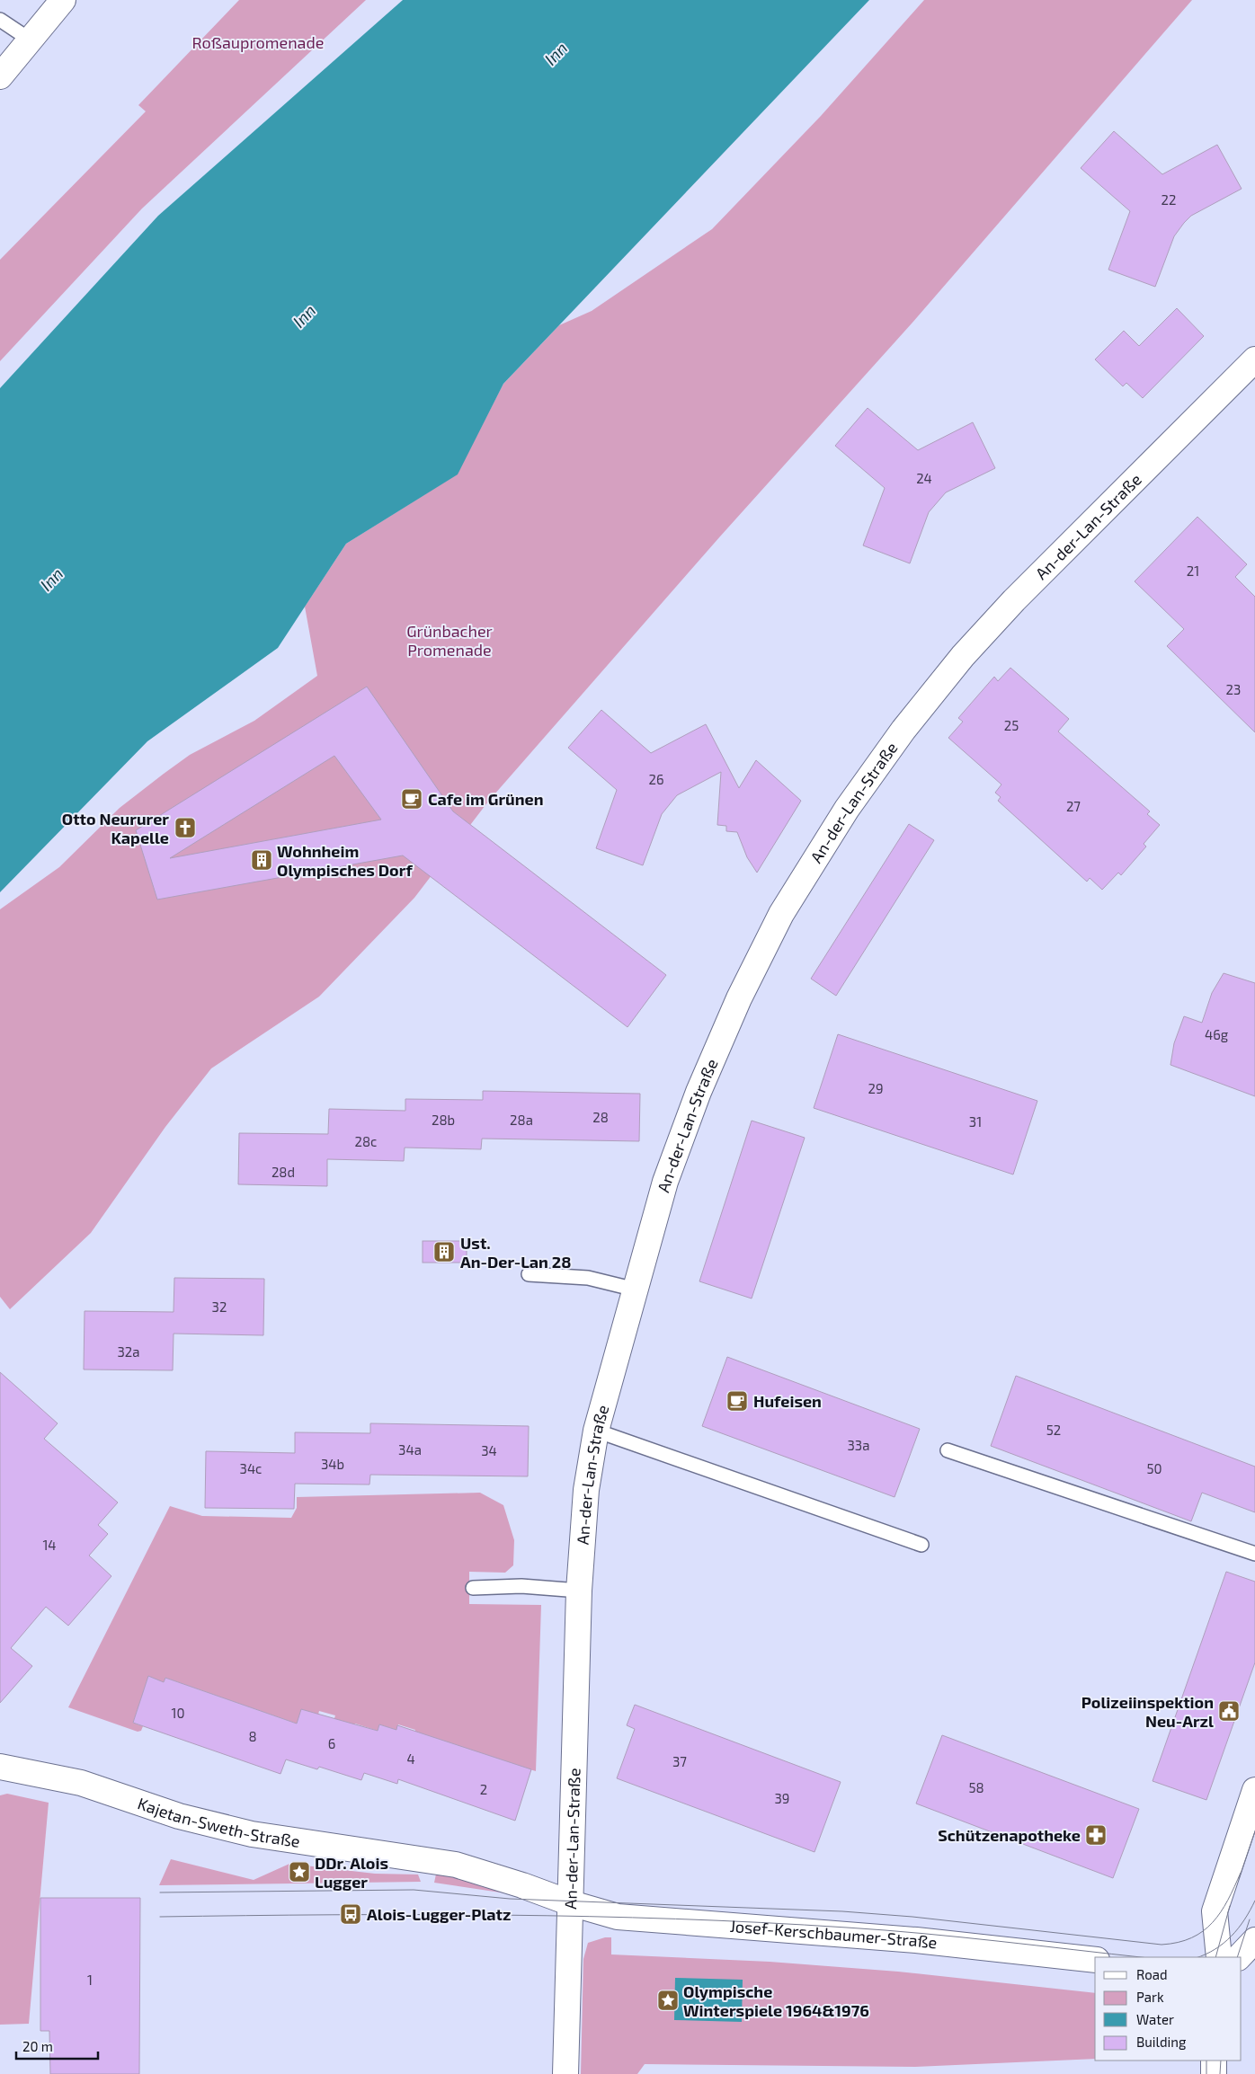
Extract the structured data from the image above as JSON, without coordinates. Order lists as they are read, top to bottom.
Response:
{
  "streets": {
    "street": ["An-der-Lan-Straße", "Kajetan-Sweth-Straße", "Josef-Kerschbaumer-Straße"]
  },
  "crossings": [
    ["An-der-Lan-Straße", "Kajetan-Sweth-Straße"],
    ["An-der-Lan-Straße", "Josef-Kerschbaumer-Straße"],
    ["Kajetan-Sweth-Straße", "Josef-Kerschbaumer-Straße"]
  ],
  "water": ["Inn"],
  "parks": ["Roßaupromenade", "Grünbacher Promenade"],
  "places": {
    "cafe": ["Cafe im Grünen", "Hufeisen"],
    "church": ["Otto Neururer Kapelle"],
    "building": ["Wohnheim Olympisches Dorf", "Ust. An-Der-Lan 28"],
    "public building": ["Polizeiinspektion Neu-Arzl"],
    "pharmacy": ["Schützenapotheke"],
    "place": ["DDr. Alois Lugger", "Olympische Winterspiele 1964&1976"],
    "bus stop": ["Alois-Lugger-Platz"]
  },
  "house_numbers": [
    "22",
    "24",
    "21",
    "23",
    "25",
    "26",
    "27",
    "46g",
    "29",
    "28",
    "28b",
    "28a",
    "31",
    "28c",
    "28d",
    "32",
    "32a",
    "52",
    "33a",
    "34a",
    "34",
    "34b",
    "34c",
    "50",
    "14",
    "10",
    "8",
    "6",
    "4",
    "37",
    "58",
    "2",
    "39",
    "1"
  ],
  "legend": [
    "Road",
    "Park",
    "Water",
    "Building"
  ],
  "scale_bar": "20 m"
}
